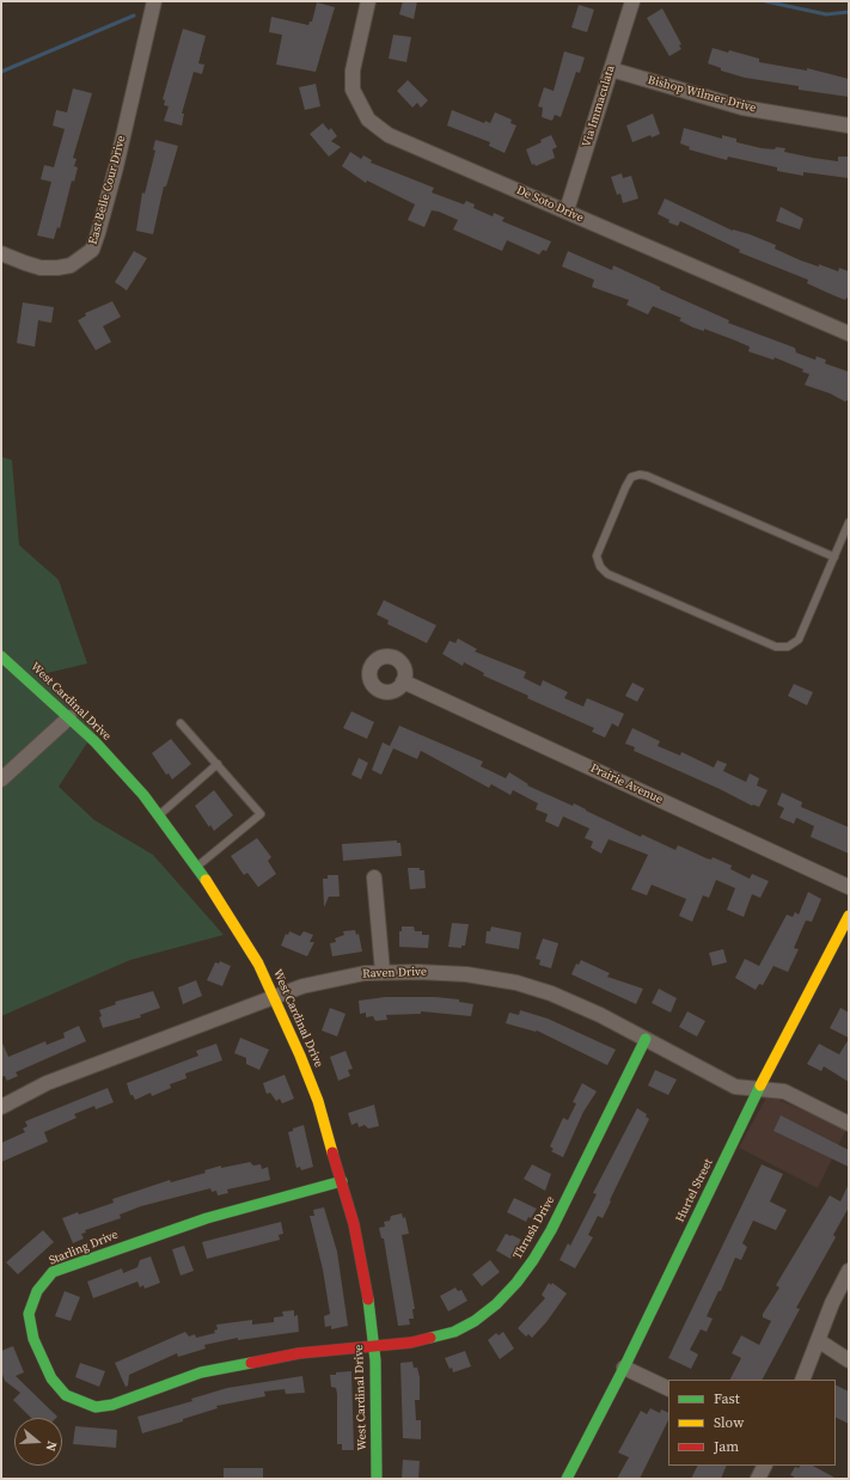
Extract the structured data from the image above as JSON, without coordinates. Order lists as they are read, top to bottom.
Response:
{
  "streets": {
    "street": [
      "Bishop Wilmer Drive",
      "Via Immaculata",
      "East Belle Cour Drive",
      "De Soto Drive",
      "West Cardinal Drive",
      "Prairie Avenue",
      "Raven Drive",
      "Hurtel Street",
      "Thrush Drive",
      "Starling Drive"
    ]
  },
  "crossings": [
    ["Bishop Wilmer Drive", "Via Immaculata"],
    ["Via Immaculata", "De Soto Drive"],
    ["West Cardinal Drive", "Raven Drive"],
    ["West Cardinal Drive", "Thrush Drive"],
    ["West Cardinal Drive", "Starling Drive"],
    ["Raven Drive", "Hurtel Street"],
    ["Raven Drive", "Thrush Drive"],
    ["Thrush Drive", "Starling Drive"]
  ],
  "legend": ["Fast", "Slow", "Jam"],
  "north": "right"
}
